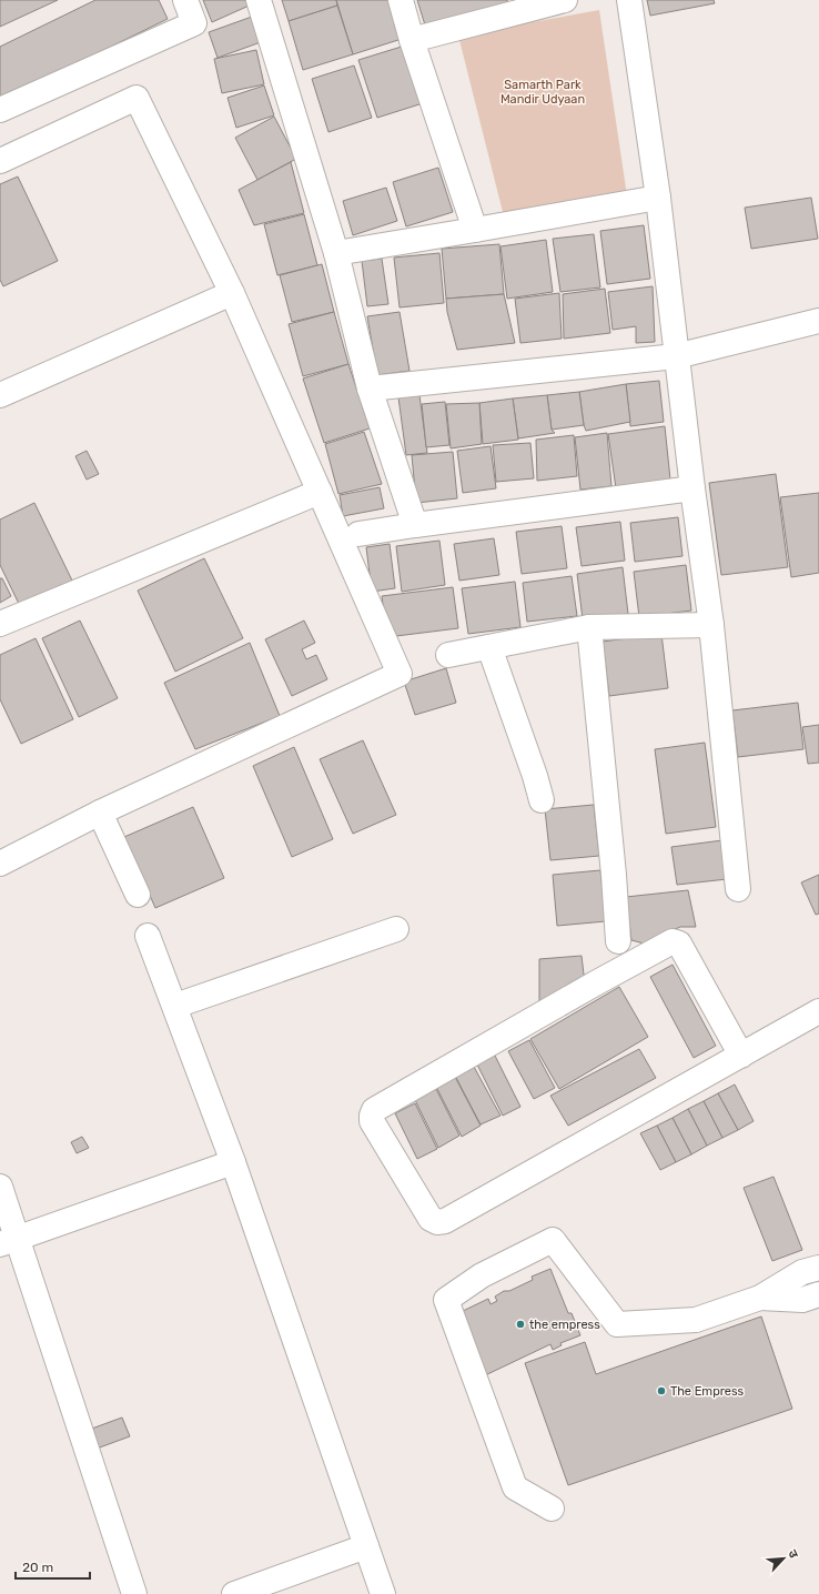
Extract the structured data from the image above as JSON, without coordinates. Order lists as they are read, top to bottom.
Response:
{
  "parks": ["Samarth Park Mandir Udyaan"],
  "places": ["the empress", "The Empress"],
  "scale_bar": "20 m",
  "north": "top right"
}
